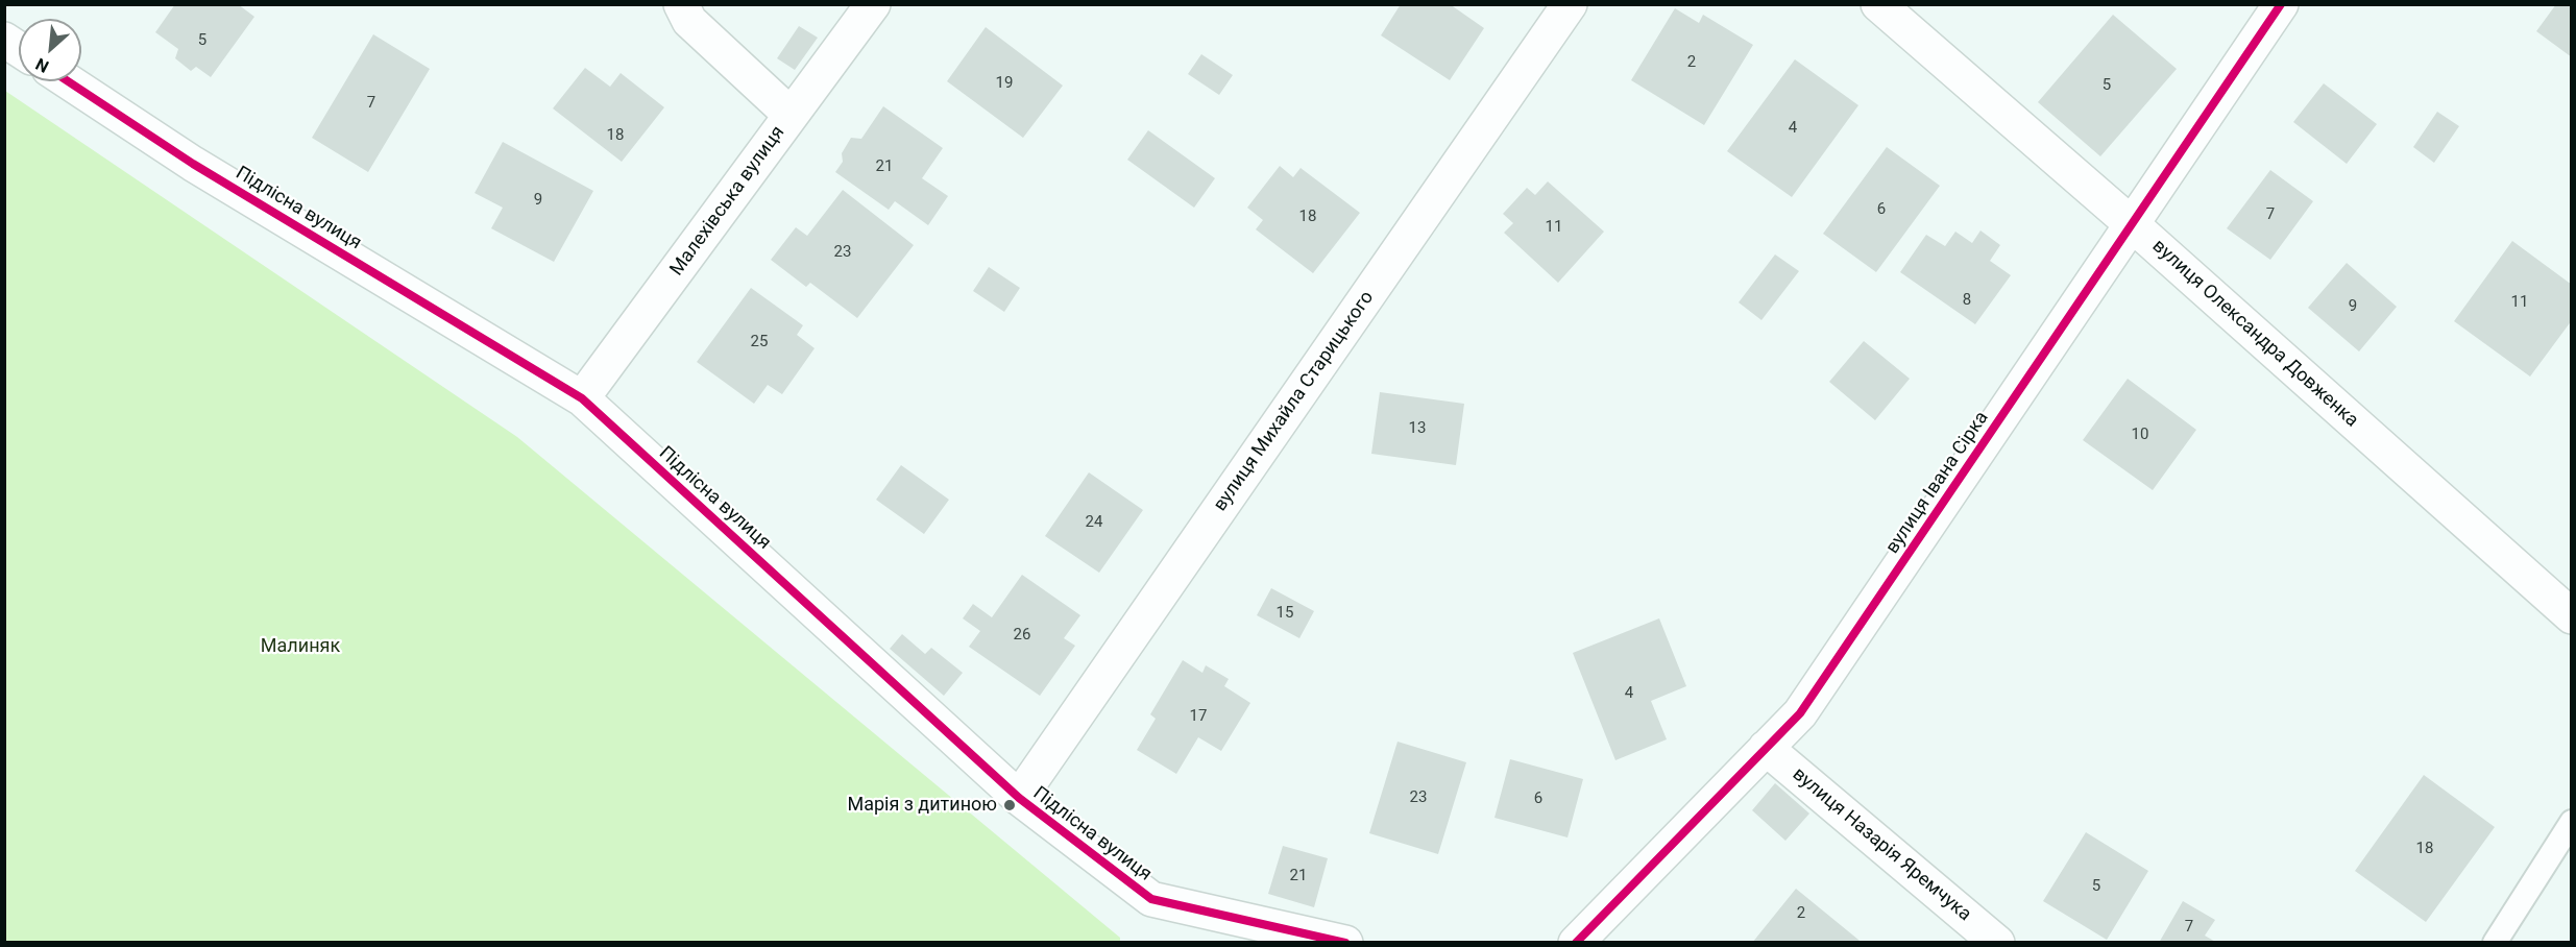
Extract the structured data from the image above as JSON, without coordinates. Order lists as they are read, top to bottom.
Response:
{
  "streets": {
    "street": [
      "Малехівська вулиця",
      "Підлісна вулиця",
      "вулиця Олександра Довженка",
      "вулиця Михайла Старицького",
      "вулиця Івана Сірка",
      "вулиця Назарія Яремчука"
    ]
  },
  "crossings": [
    ["Малехівська вулиця", "Підлісна вулиця"],
    ["Підлісна вулиця", "вулиця Михайла Старицького"],
    ["вулиця Олександра Довженка", "вулиця Івана Сірка"],
    ["вулиця Івана Сірка", "вулиця Назарія Яремчука"]
  ],
  "parks": ["Малиняк"],
  "places": ["Марія з дитиною"],
  "house_numbers": [
    "5",
    "2",
    "19",
    "5",
    "7",
    "4",
    "18",
    "21",
    "9",
    "6",
    "7",
    "18",
    "11",
    "23",
    "8",
    "11",
    "9",
    "25",
    "13",
    "10",
    "24",
    "15",
    "26",
    "4",
    "17",
    "23",
    "6",
    "18",
    "21",
    "5",
    "2",
    "7"
  ],
  "north": "bottom left"
}
